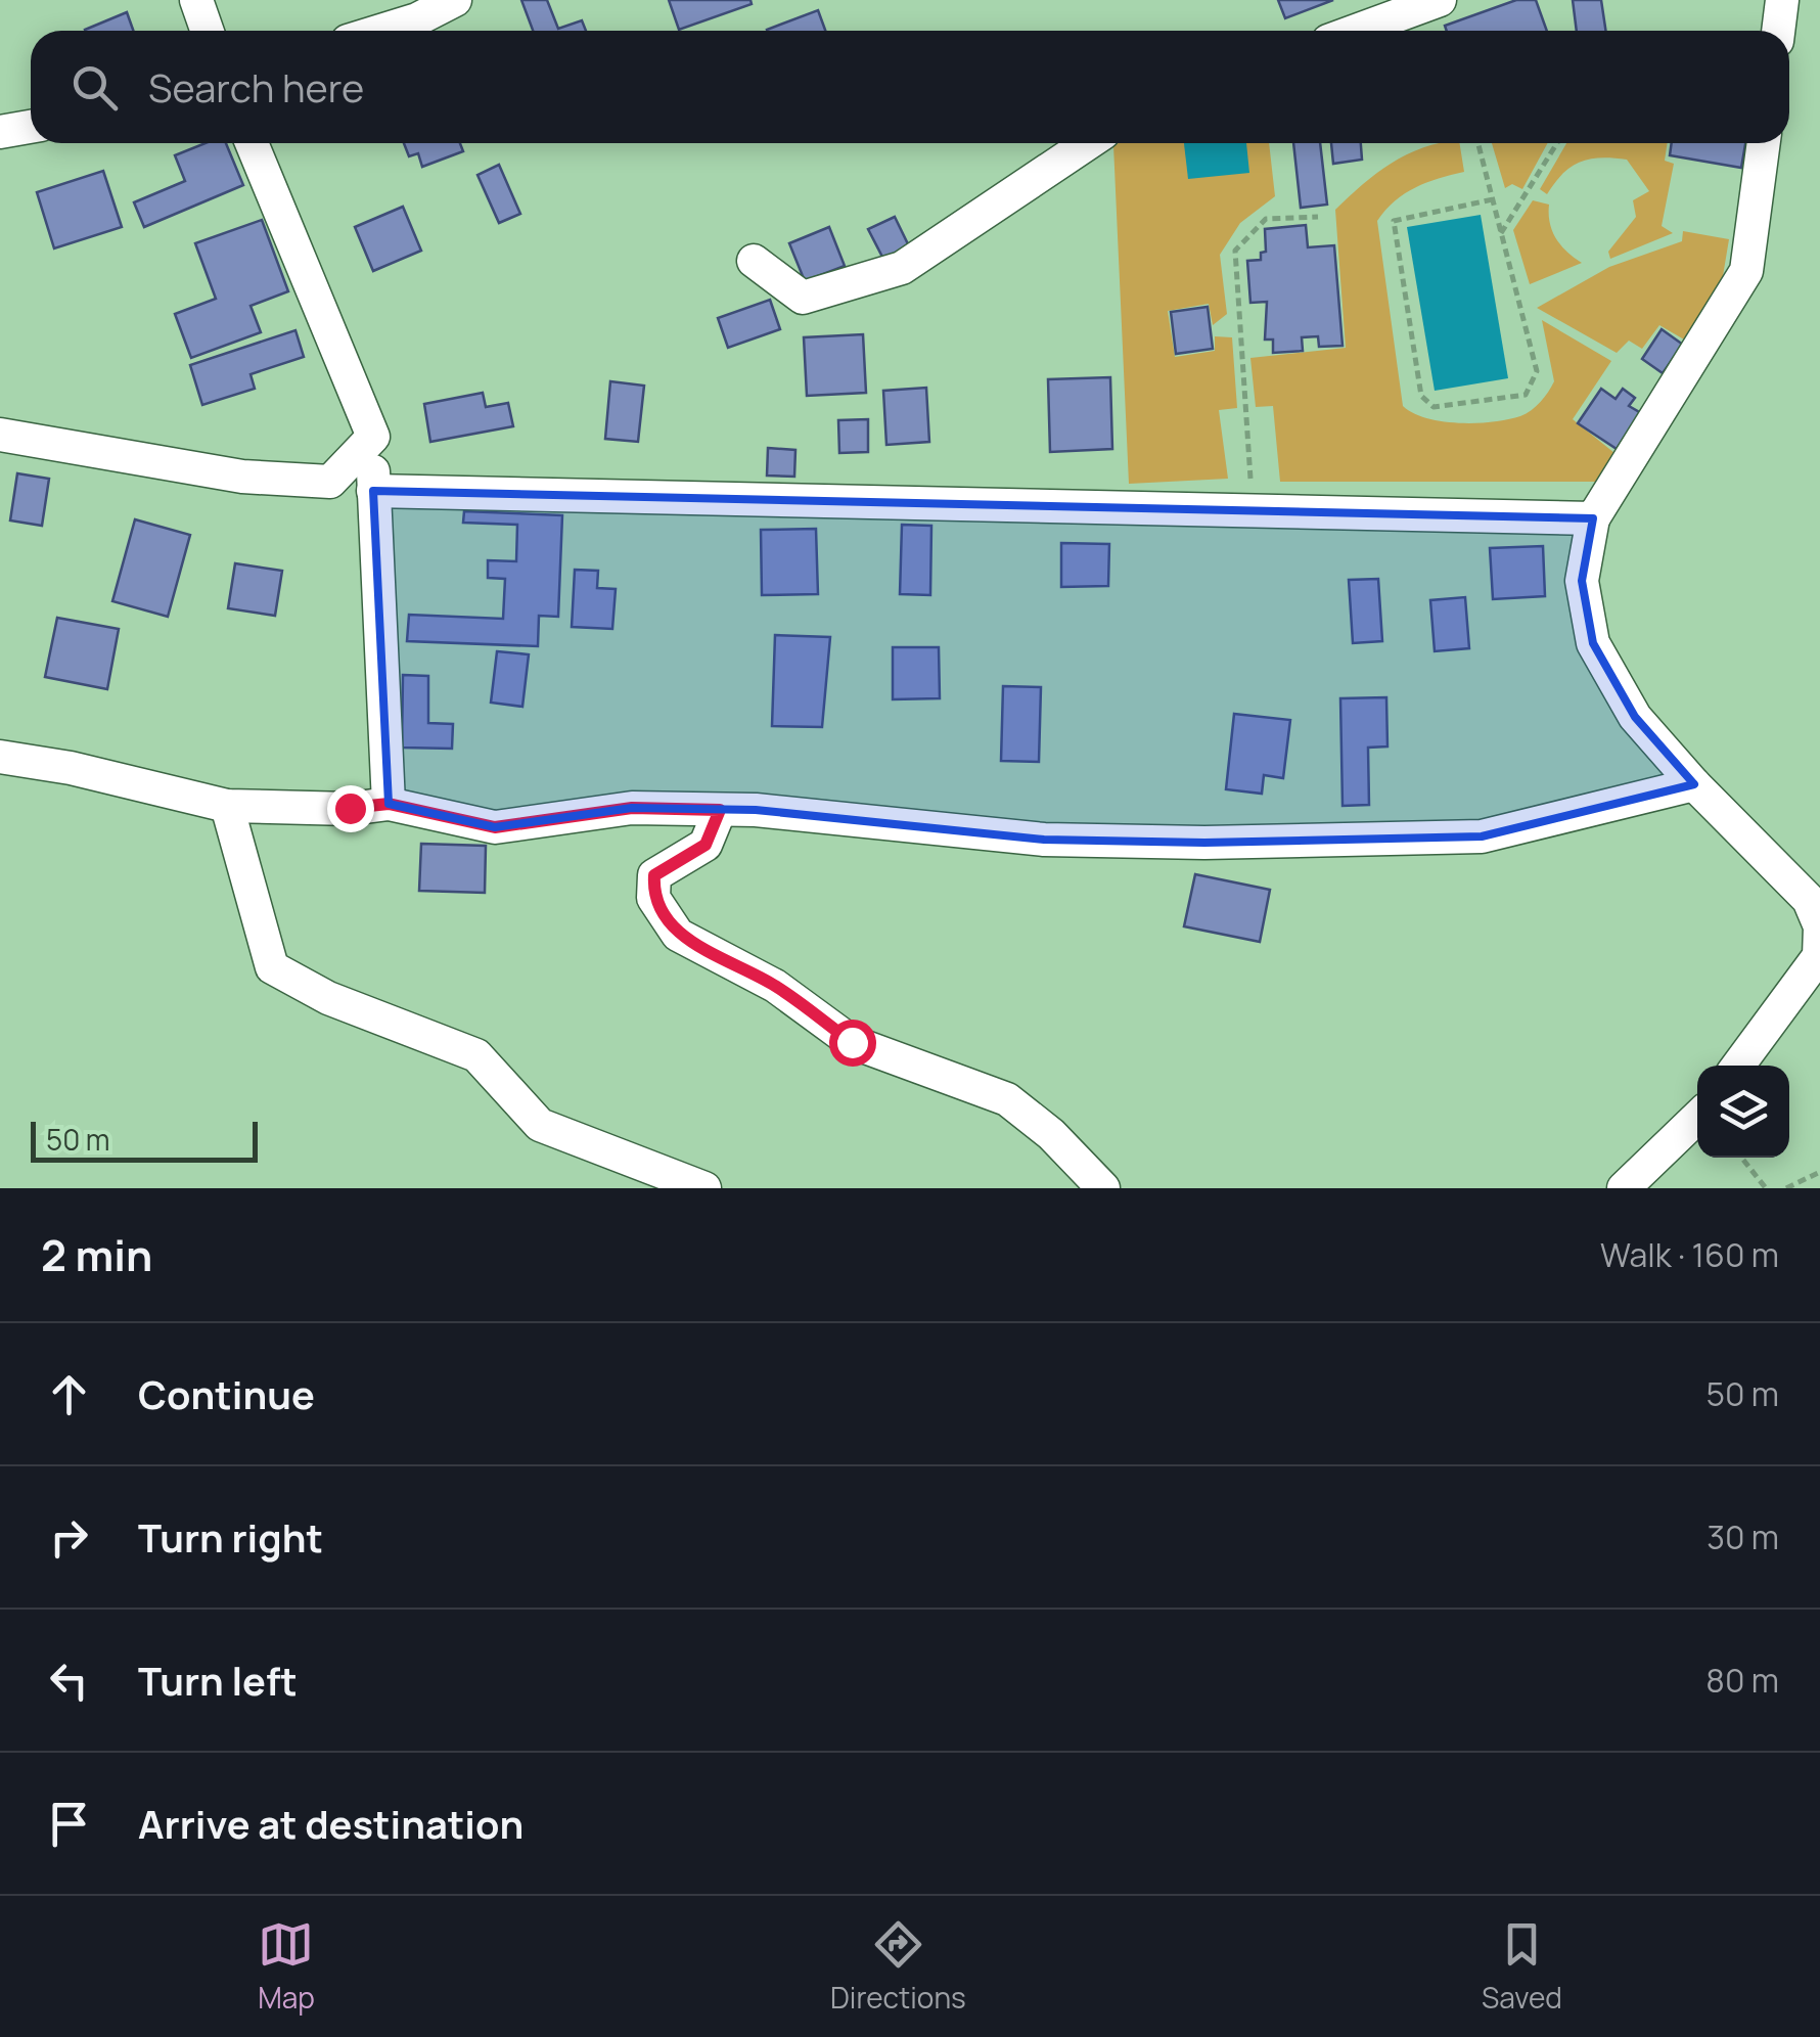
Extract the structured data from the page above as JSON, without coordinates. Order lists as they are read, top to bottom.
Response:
{
  "scale_bar": "50 m",
  "page": {
    "search": "Search here",
    "scale": "50 m",
    "heading": ["2 min", "Walk · 160 m"],
    "list": [
      ["Continue", "50 m"],
      ["Turn right", "30 m"],
      ["Turn left", "80 m"],
      "Arrive at destination"
    ],
    "nav": ["Map", "Directions", "Saved"]
  }
}
